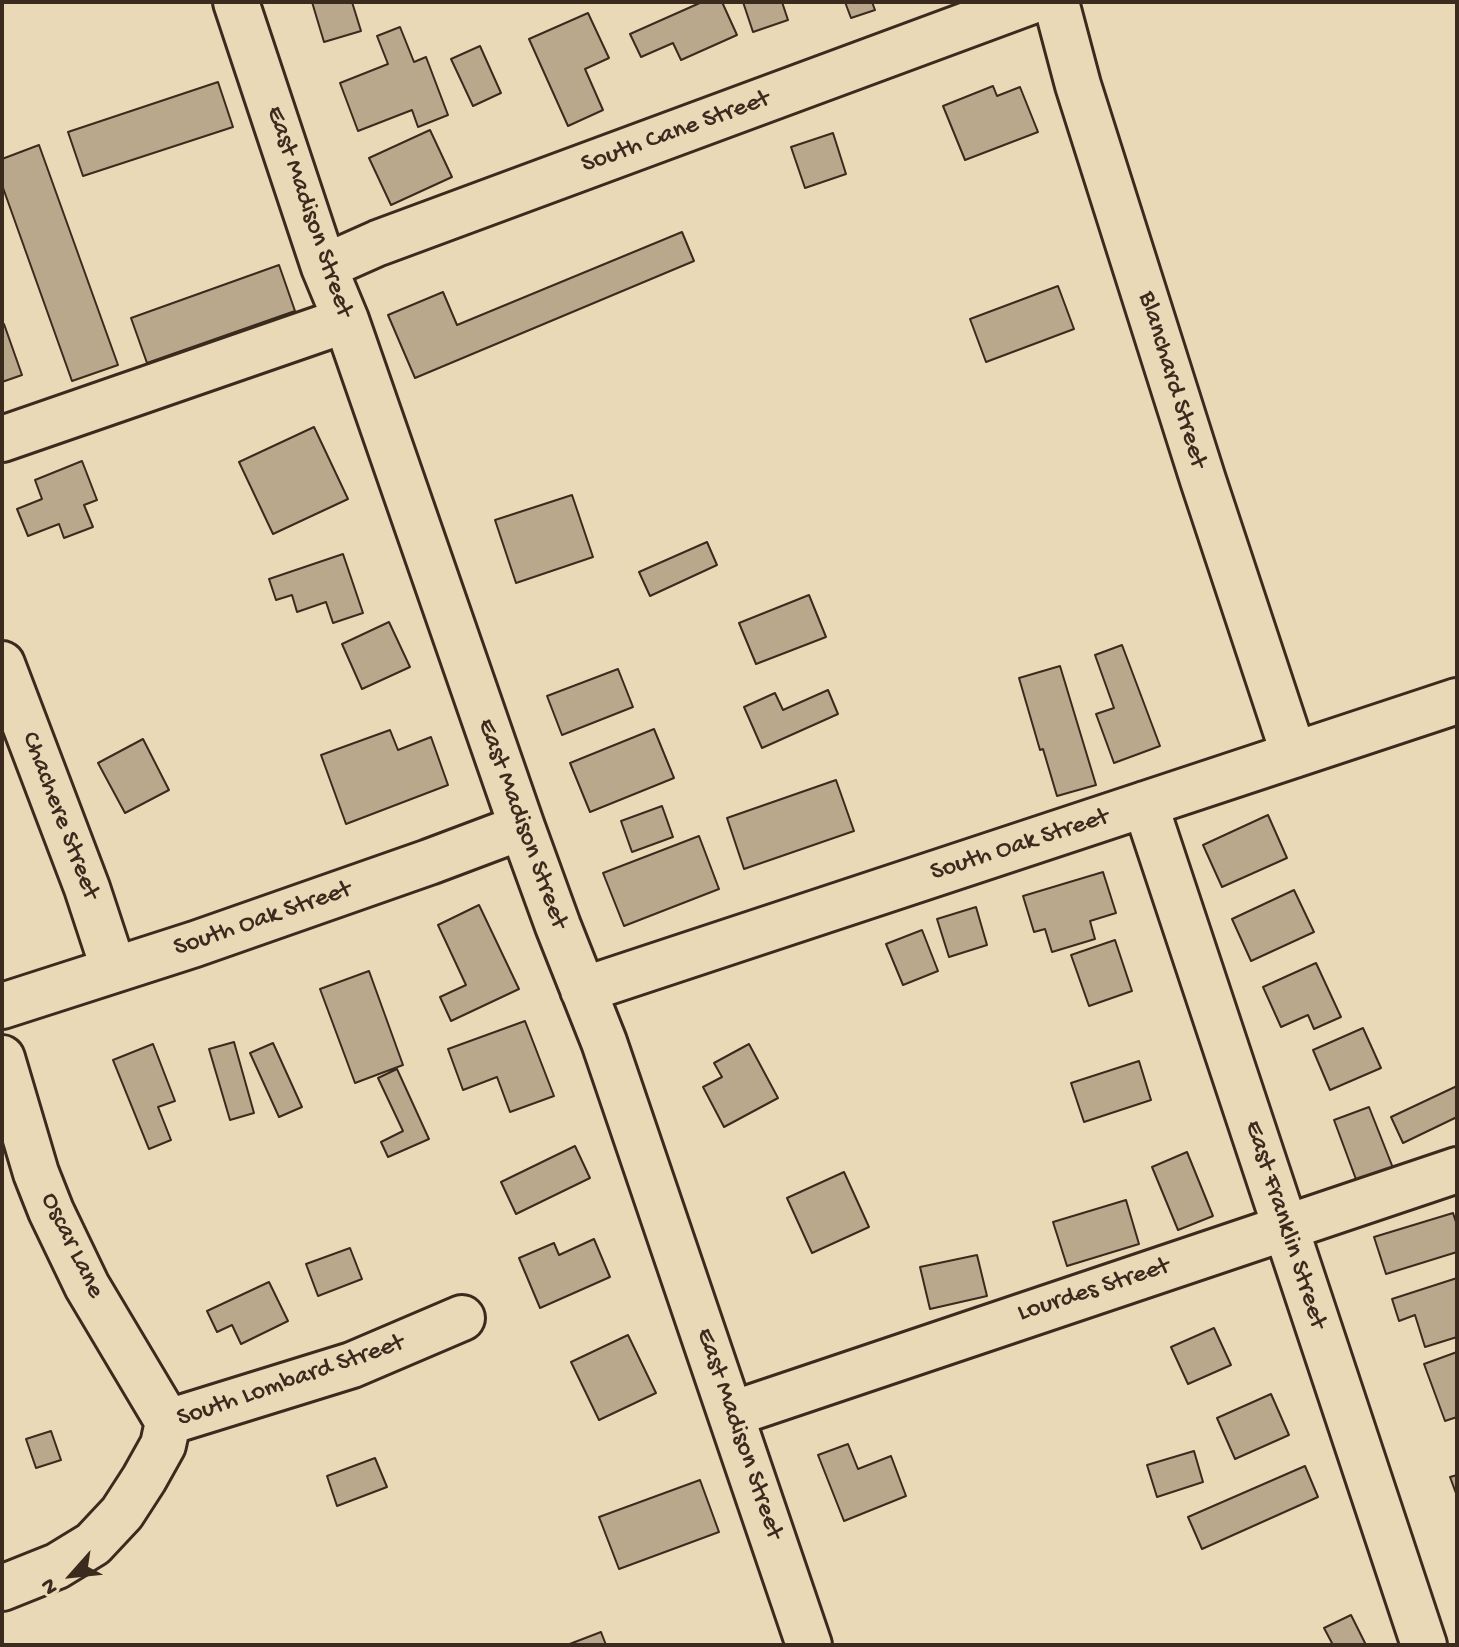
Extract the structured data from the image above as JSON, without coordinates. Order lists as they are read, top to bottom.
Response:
{
  "streets": {
    "street": [
      "South Cane Street",
      "East Madison Street",
      "Blanchard Street",
      "Chachere Street",
      "South Oak Street",
      "East Franklin Street",
      "Oscar Lane",
      "Lourdes Street",
      "South Lombard Street"
    ]
  },
  "crossings": [
    ["South Cane Street", "East Madison Street"],
    ["East Madison Street", "South Oak Street"],
    ["East Madison Street", "Lourdes Street"],
    ["Blanchard Street", "South Oak Street"],
    ["Chachere Street", "South Oak Street"],
    ["South Oak Street", "East Franklin Street"],
    ["East Franklin Street", "Lourdes Street"],
    ["Oscar Lane", "South Lombard Street"]
  ],
  "north": "bottom left"
}
